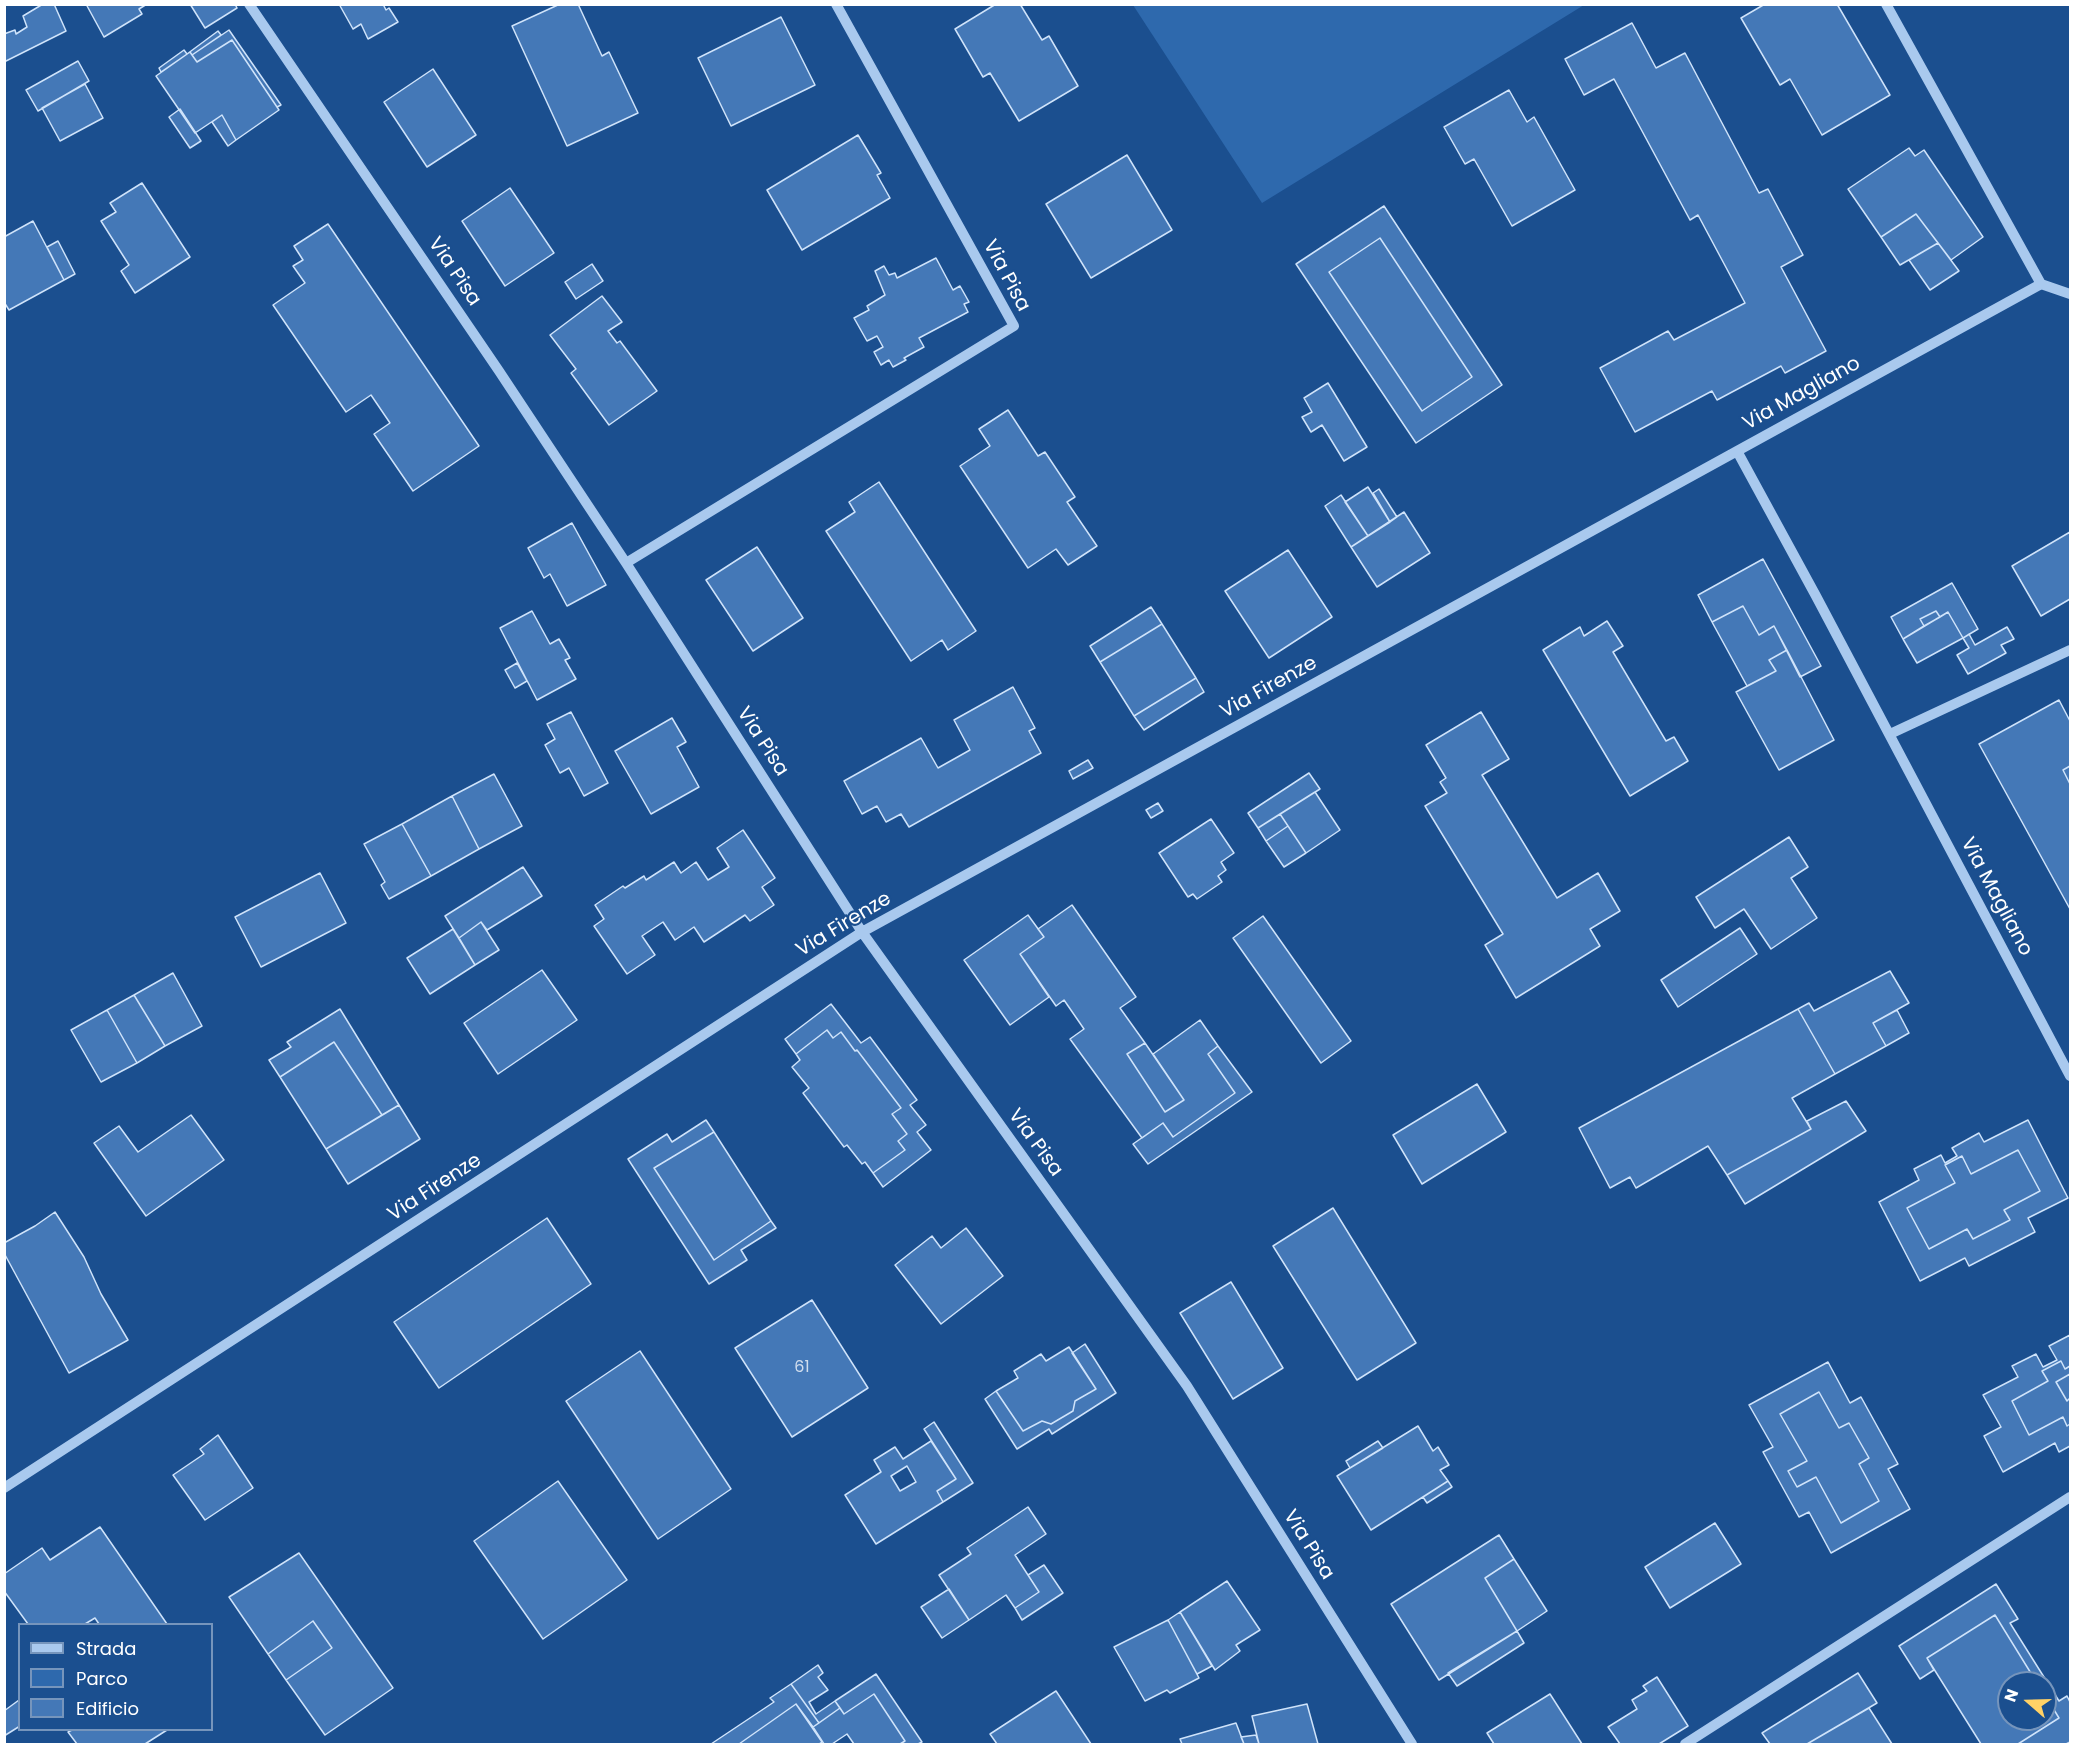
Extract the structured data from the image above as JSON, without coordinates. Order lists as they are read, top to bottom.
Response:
{
  "streets": {
    "street": ["Via Pisa", "Via Magliano", "Via Firenze"]
  },
  "crossings": [
    ["Via Pisa", "Via Firenze"],
    ["Via Magliano", "Via Firenze"]
  ],
  "house_numbers": ["61"],
  "legend": ["Strada", "Parco", "Edificio"],
  "north": "left"
}
